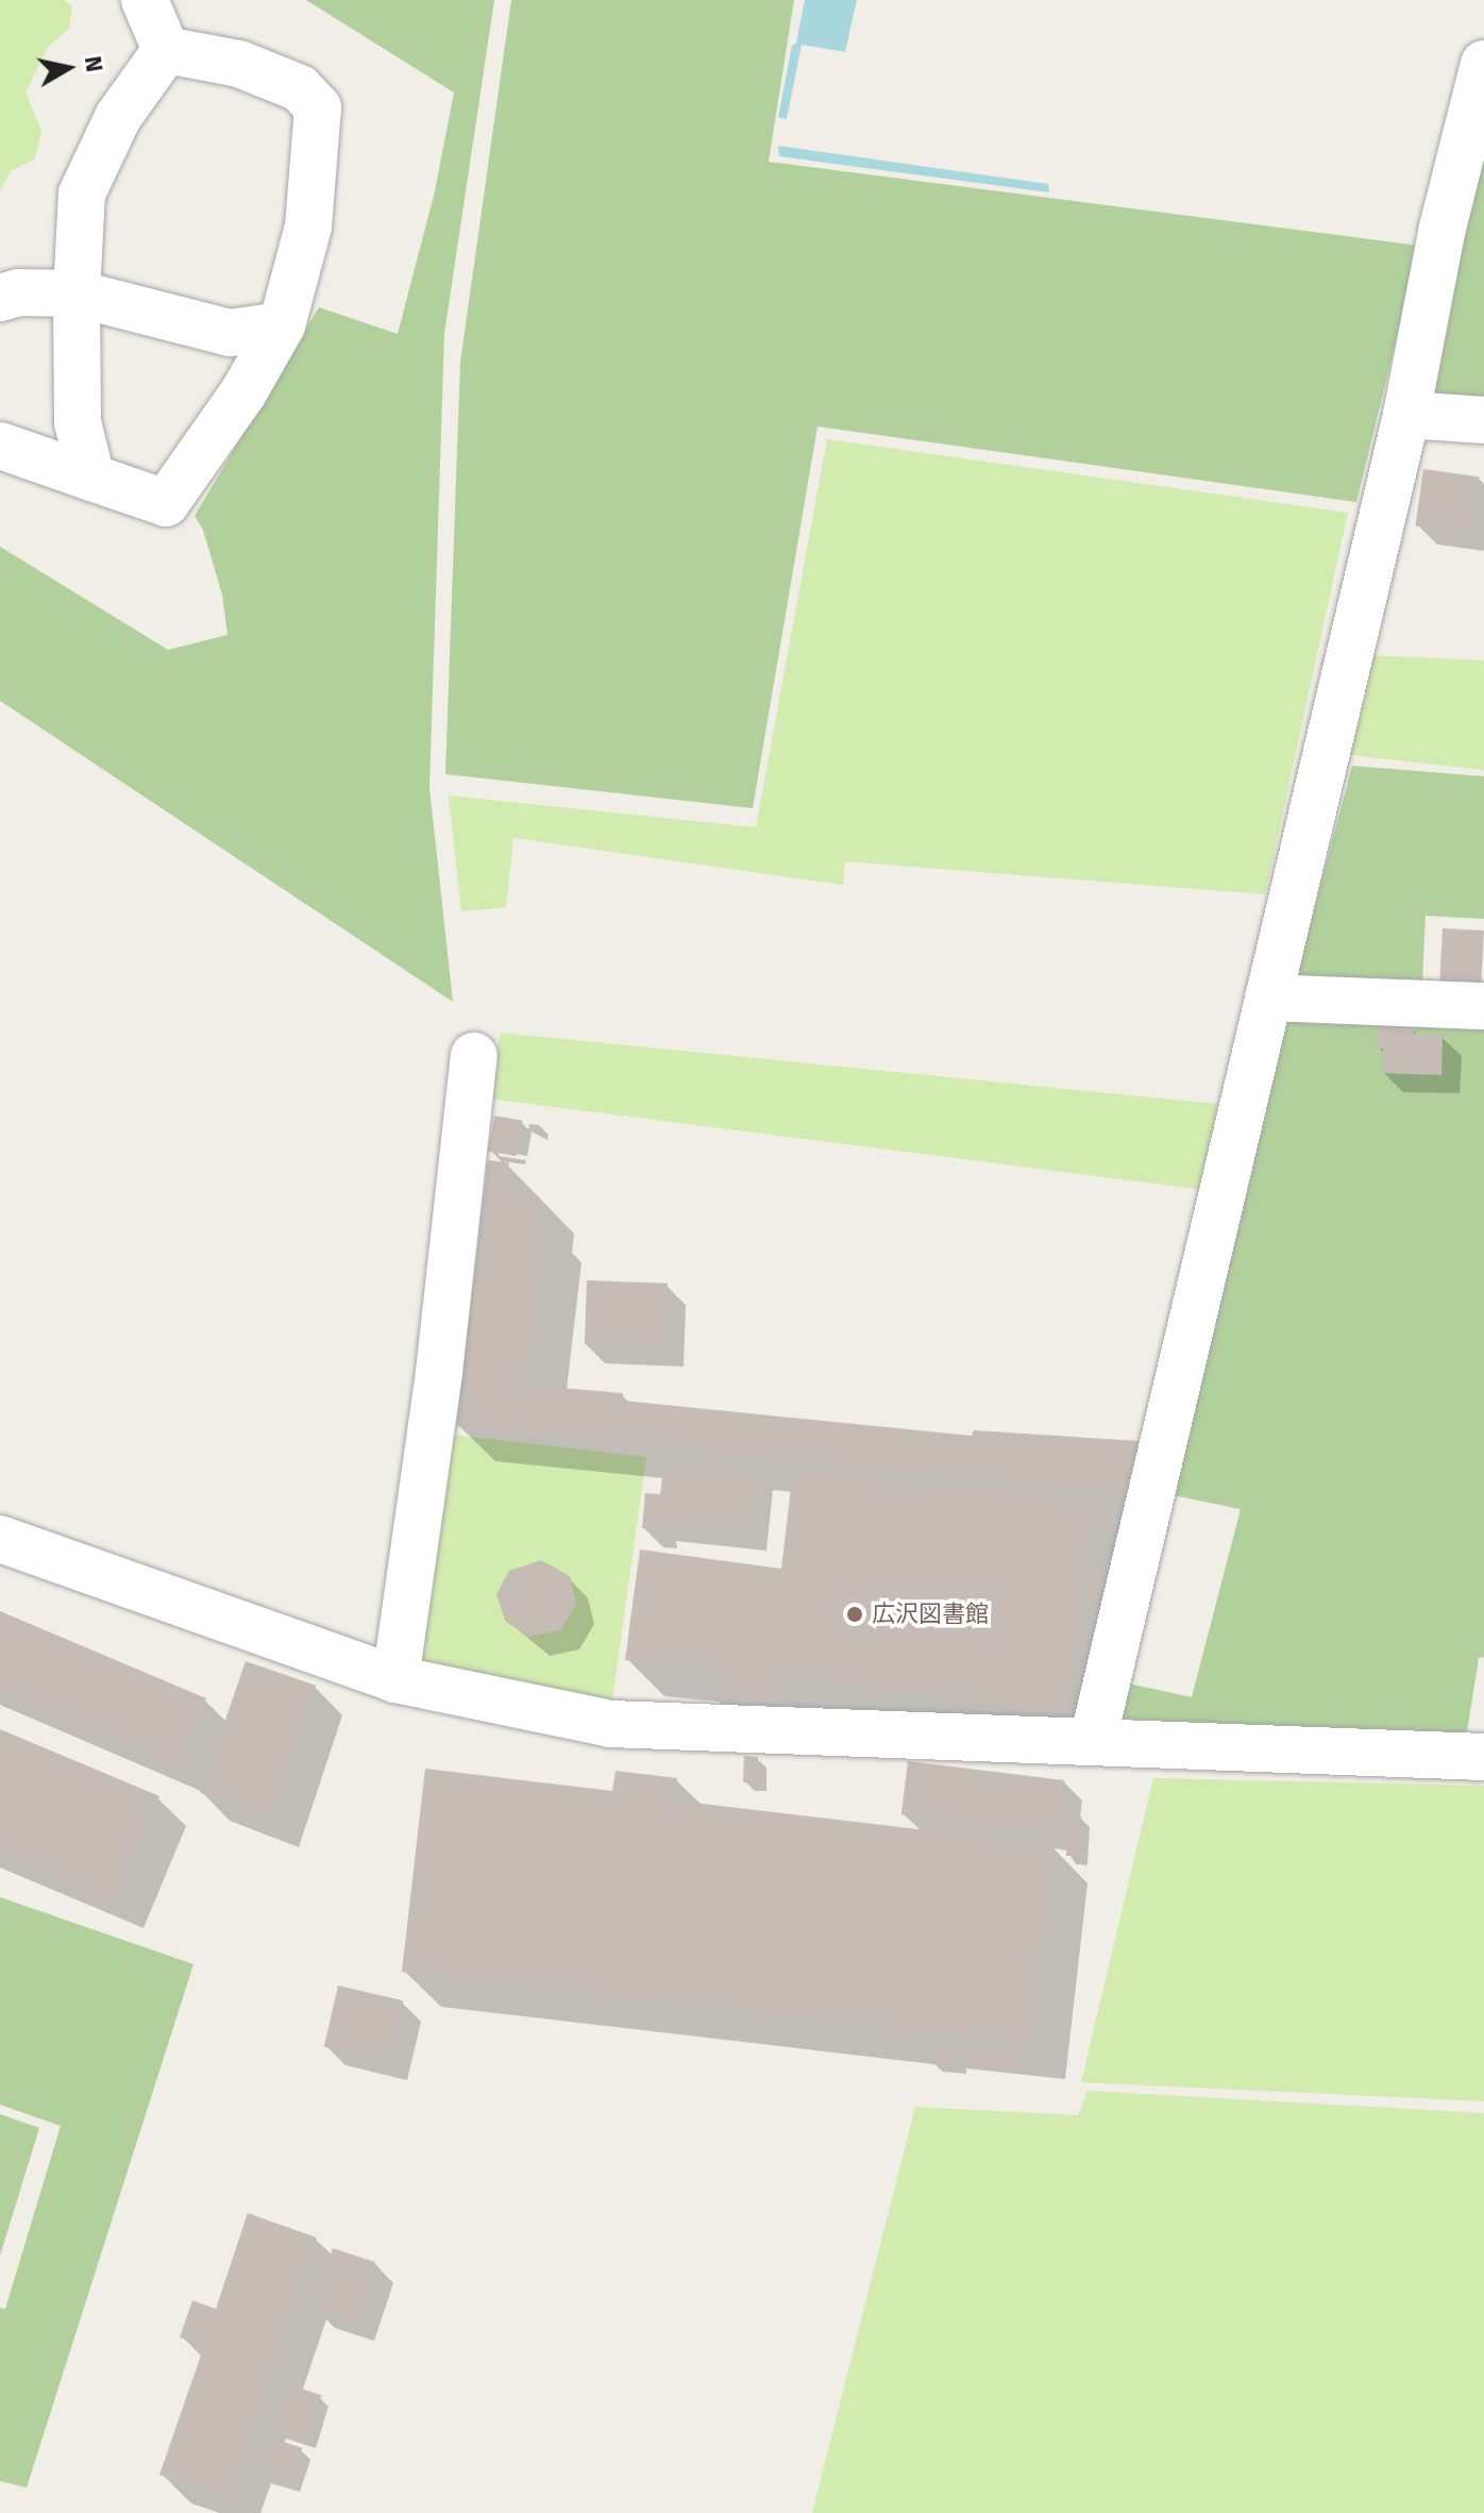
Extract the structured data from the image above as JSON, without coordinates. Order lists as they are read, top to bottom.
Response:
{
  "places": ["広沢図書館"],
  "north": "right"
}
